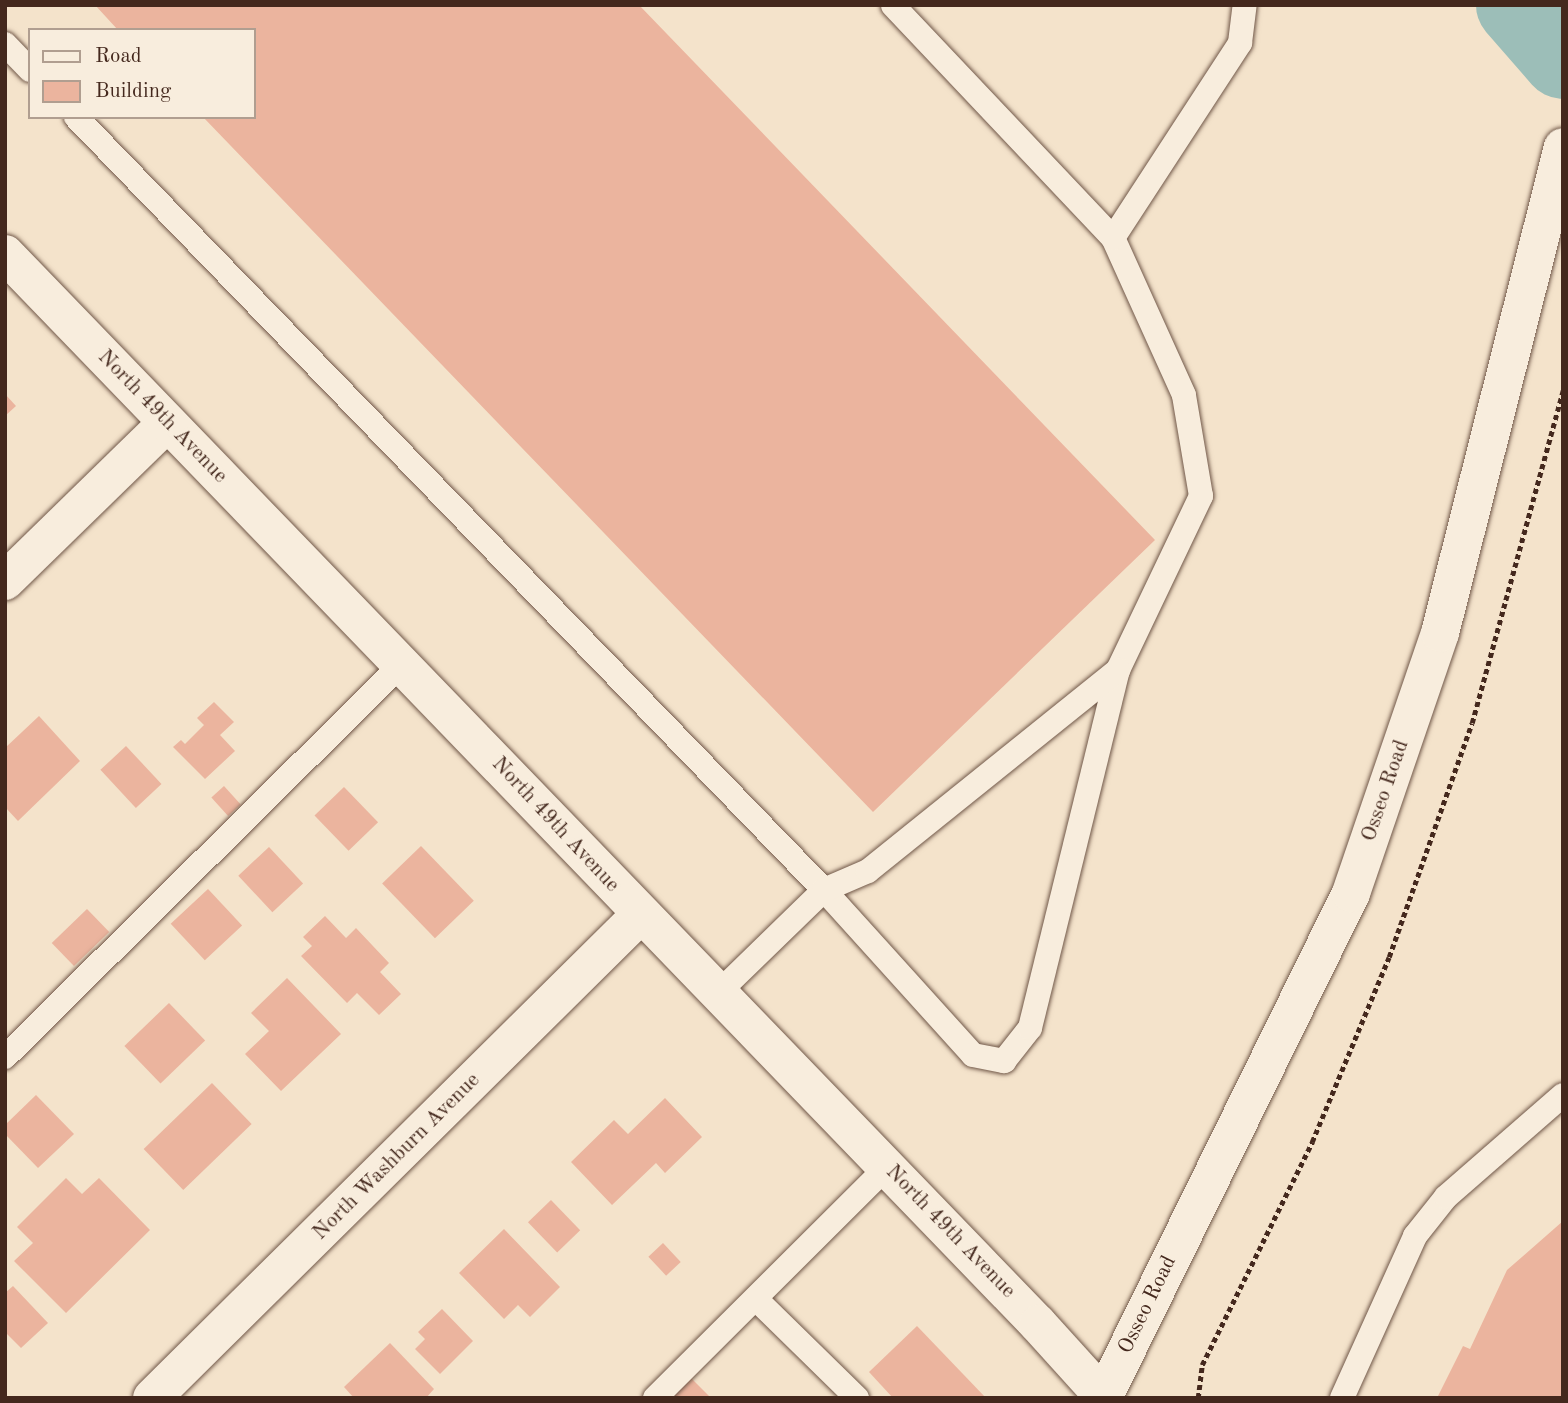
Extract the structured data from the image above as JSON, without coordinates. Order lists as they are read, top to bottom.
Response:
{
  "streets": {
    "street": ["North 49th Avenue", "Osseo Road", "North Washburn Avenue"]
  },
  "crossings": [
    ["North 49th Avenue", "Osseo Road"],
    ["North 49th Avenue", "North Washburn Avenue"]
  ],
  "legend": ["Road", "Building"]
}
